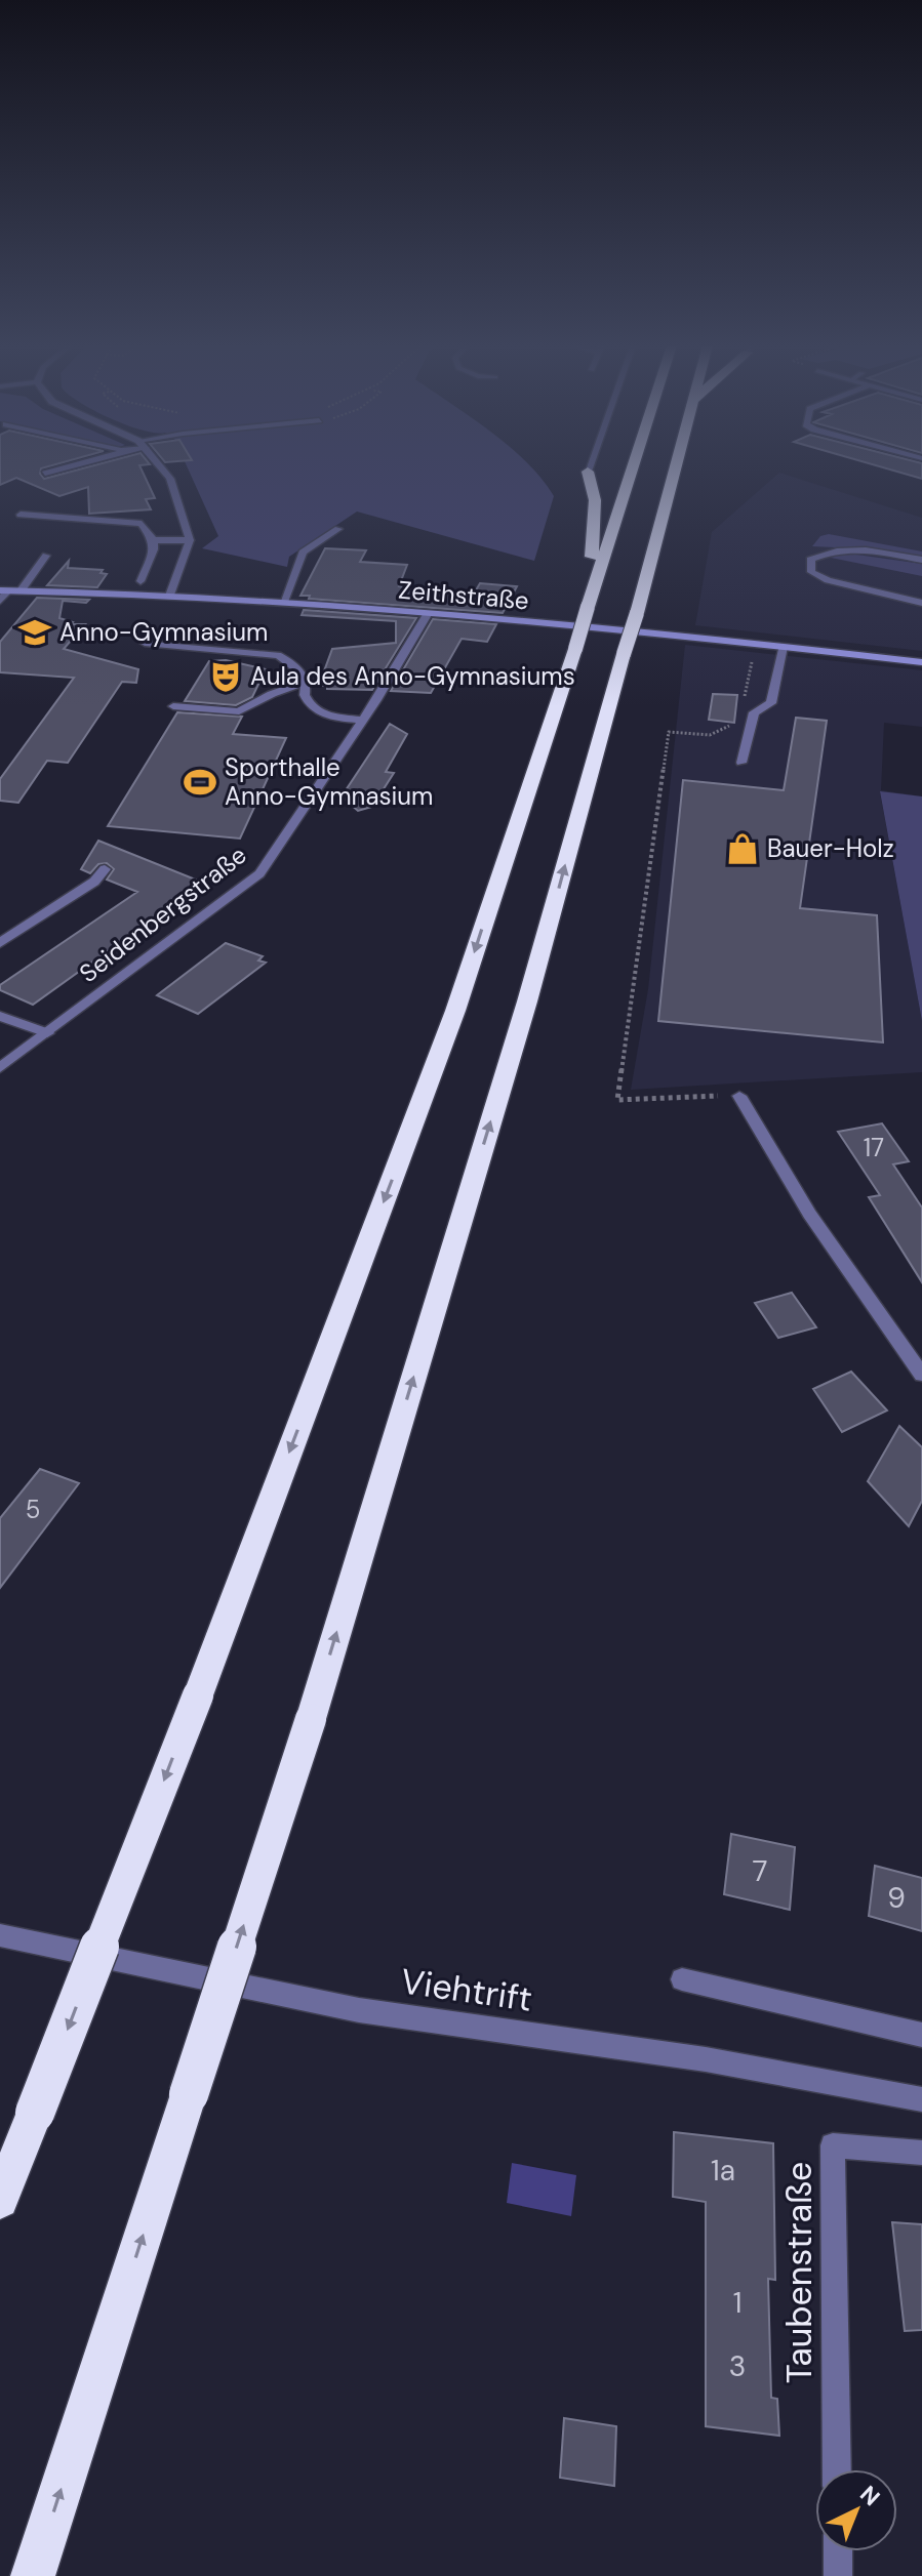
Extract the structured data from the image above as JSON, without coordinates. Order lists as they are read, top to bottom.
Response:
{
  "streets": {
    "street": [
      "Zeithstraße",
      "Seidenbergstraße",
      "Viehtrift",
      "Taubenstraße"
    ]
  },
  "crossings": [
    ["Zeithstraße", "Seidenbergstraße"]
  ],
  "places": {
    "school or university": ["Anno-Gymnasium"],
    "theatre": ["Aula des Anno-Gymnasiums"],
    "sports": ["Sporthalle Anno-Gymnasium"],
    "shop": ["Bauer-Holz"]
  },
  "house_numbers": [
    "17",
    "5",
    "7",
    "9",
    "1a",
    "1",
    "3"
  ],
  "north": "top right"
}
